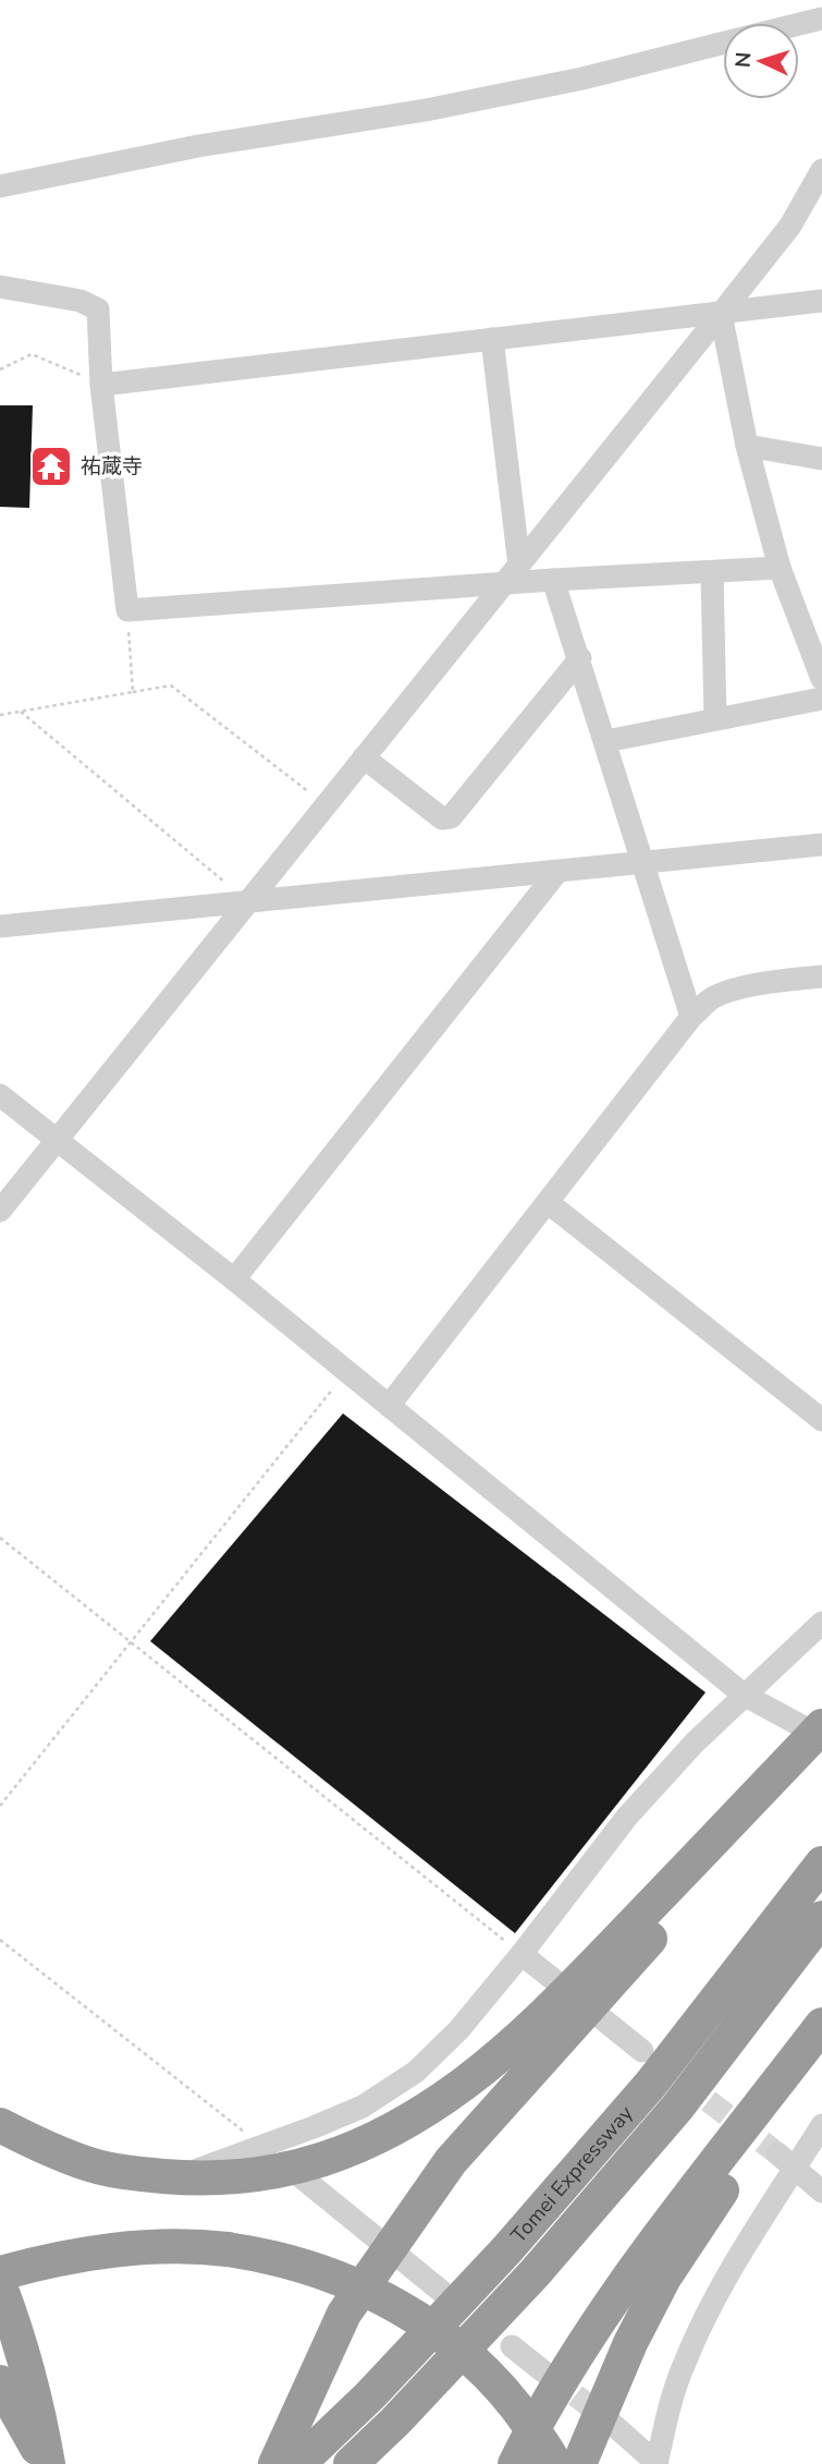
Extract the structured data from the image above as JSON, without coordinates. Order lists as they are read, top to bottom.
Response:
{
  "streets": {
    "highway": ["Tomei Expressway"]
  },
  "places": {
    "temple": ["祐蔵寺"]
  },
  "north": "left"
}
